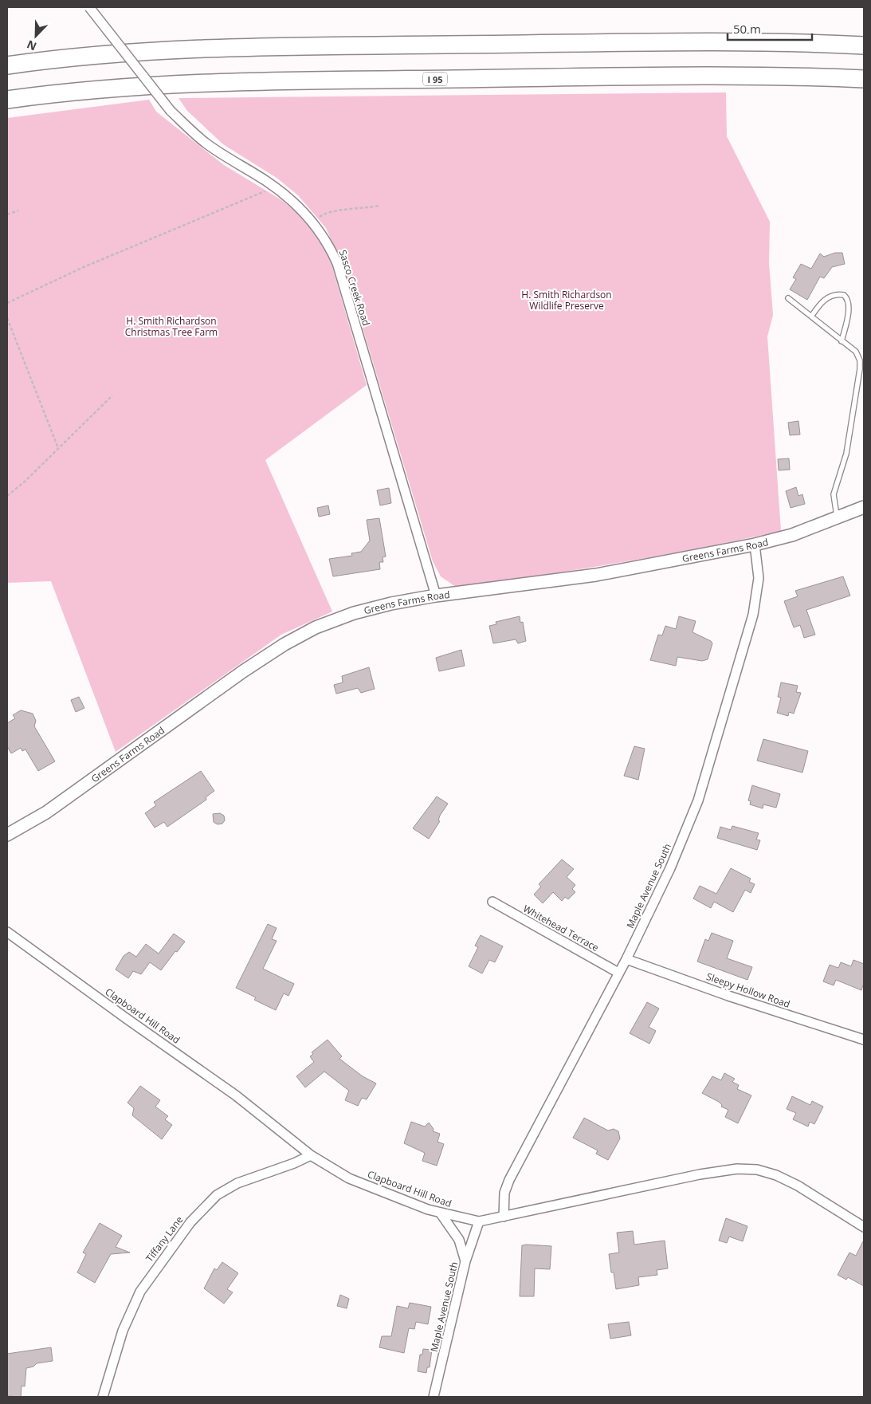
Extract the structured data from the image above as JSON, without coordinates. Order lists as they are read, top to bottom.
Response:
{
  "streets": {
    "highway": ["I 95"],
    "street": [
      "Sasco Creek Road",
      "Greens Farms Road",
      "Maple Avenue South",
      "Whitehead Terrace",
      "Sleepy Hollow Road",
      "Clapboard Hill Road",
      "Tiffany Lane"
    ]
  },
  "crossings": [
    ["Sasco Creek Road", "Greens Farms Road"],
    ["Greens Farms Road", "Maple Avenue South"],
    ["Maple Avenue South", "Whitehead Terrace"],
    ["Maple Avenue South", "Sleepy Hollow Road"],
    ["Maple Avenue South", "Clapboard Hill Road"],
    ["Clapboard Hill Road", "Tiffany Lane"]
  ],
  "parks": ["H. Smith Richardson Wildlife Preserve", "H. Smith Richardson Christmas Tree Farm"],
  "scale_bar": "50 m",
  "north": "bottom left"
}
